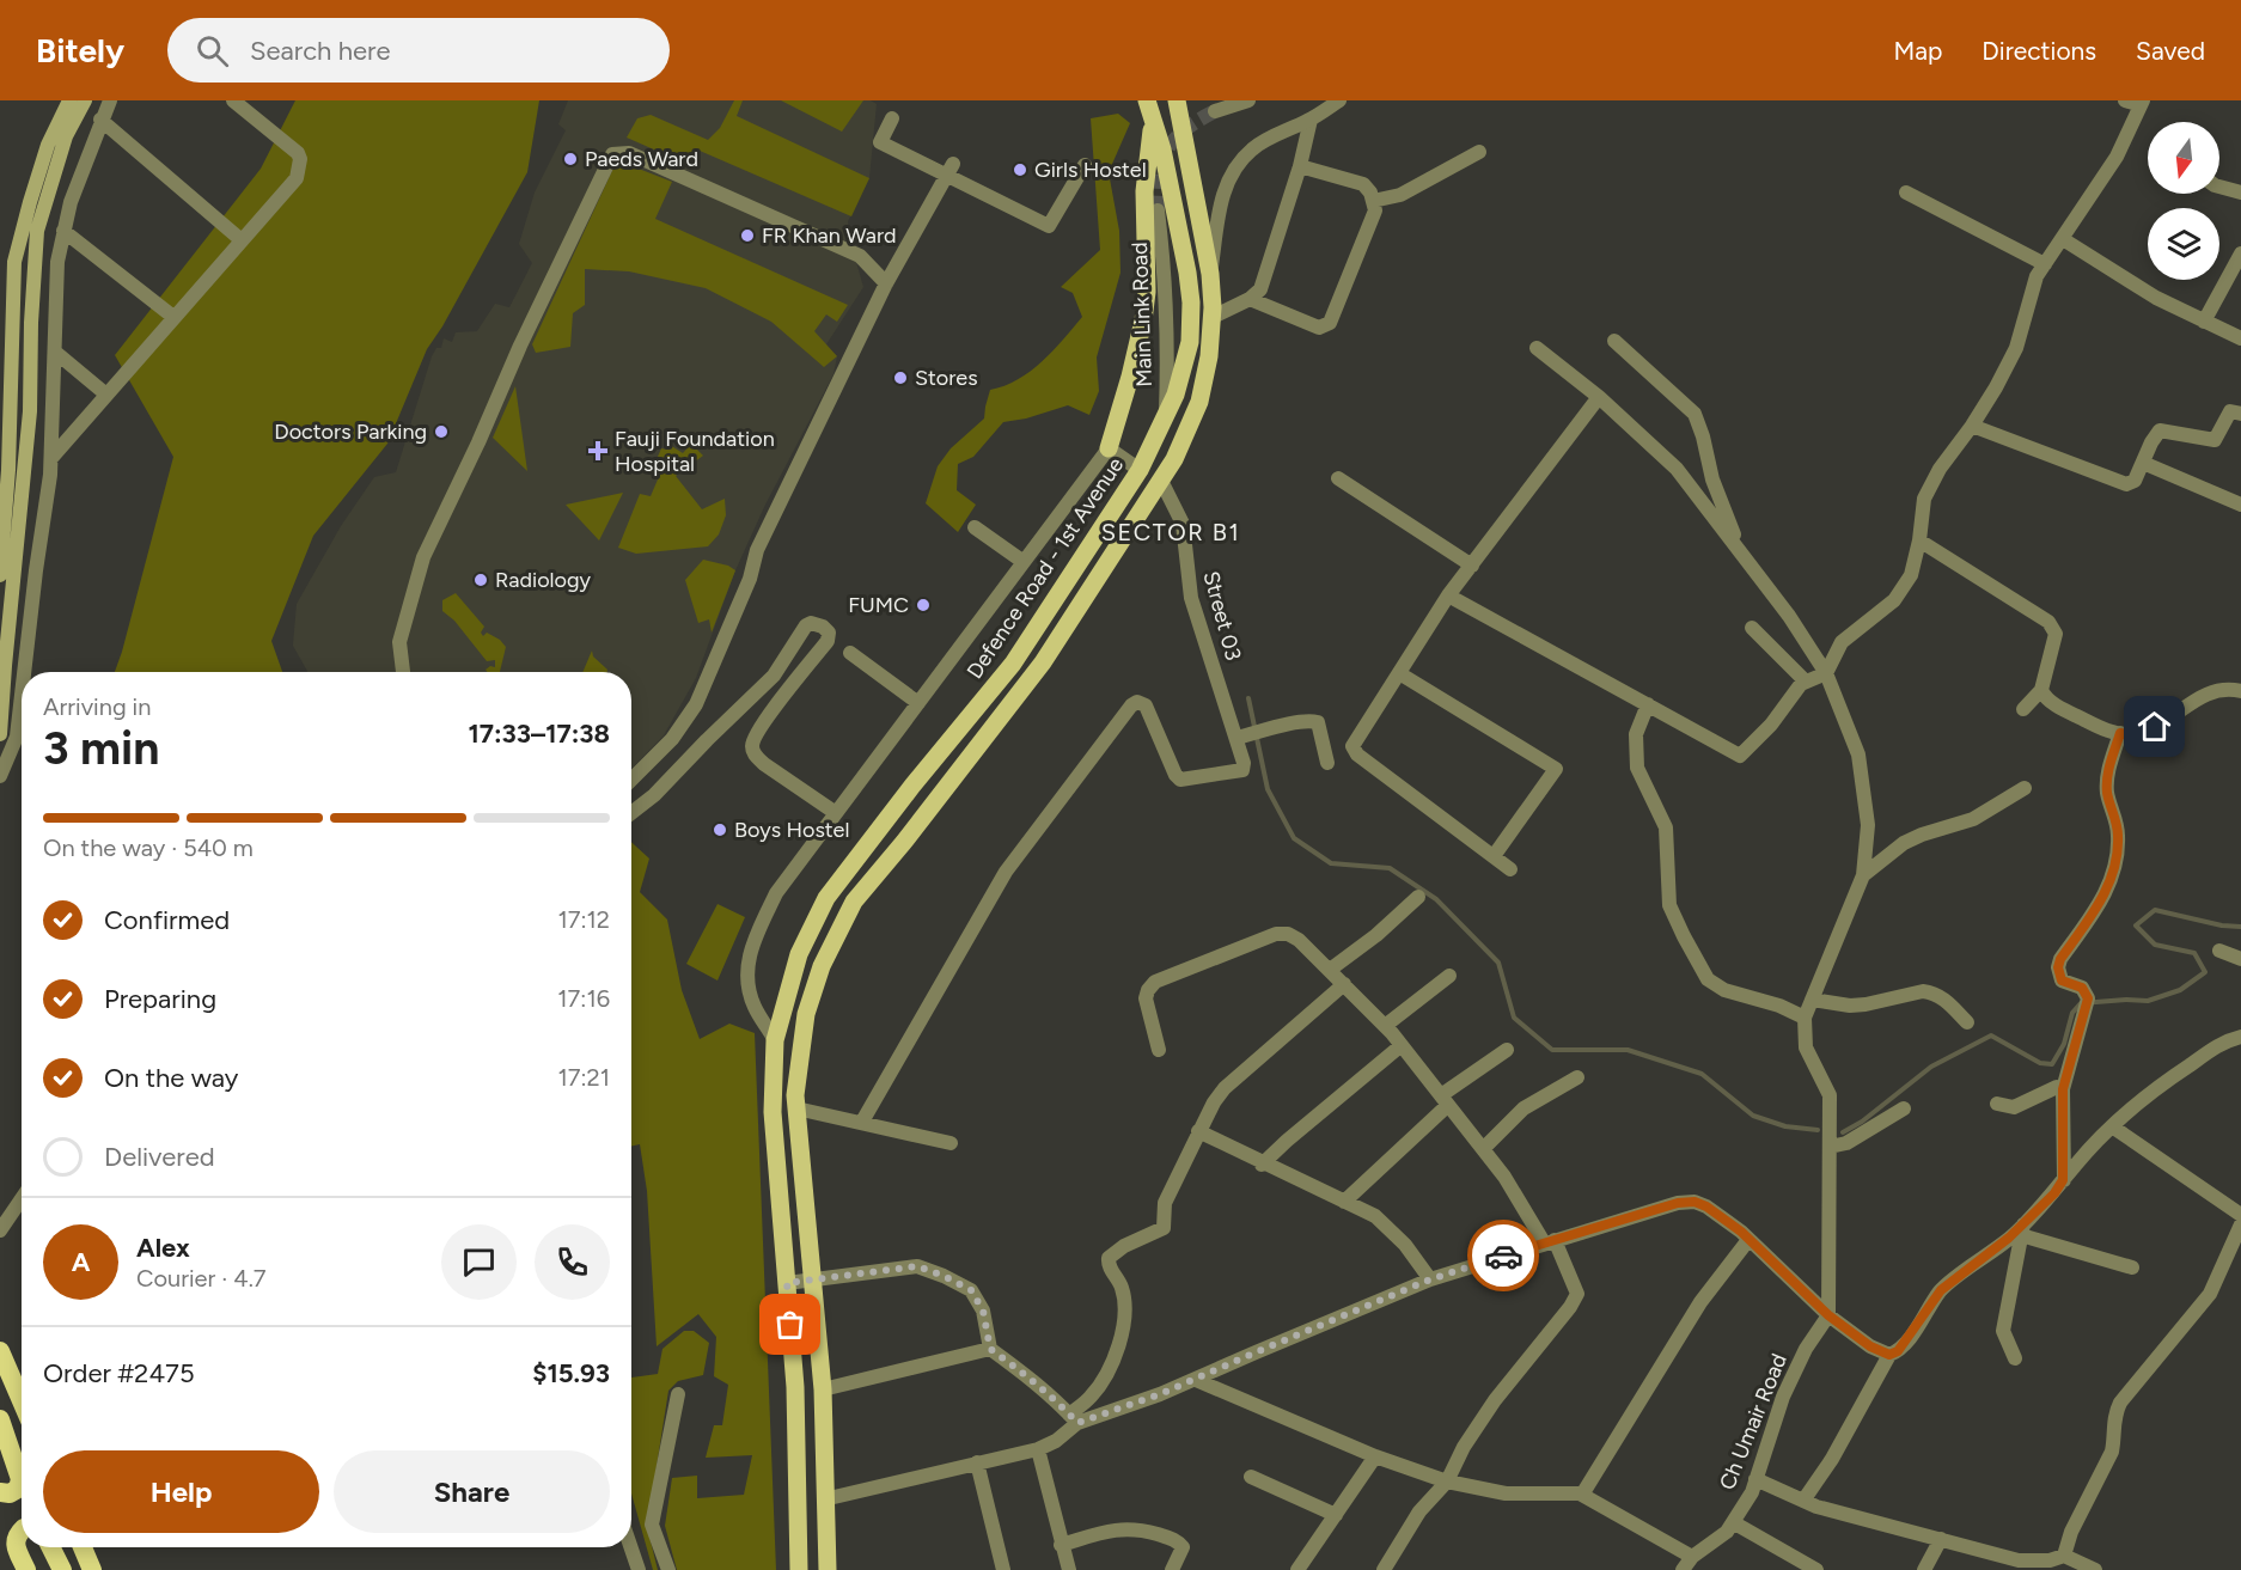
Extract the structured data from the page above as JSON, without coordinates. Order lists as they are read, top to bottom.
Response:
{
  "streets": {
    "main road": ["Defence Road - 1st Avenue"],
    "street": ["Main Link Road", "Street 03", "Ch Umair Road"]
  },
  "crossings": [
    ["Main Link Road", "Defence Road - 1st Avenue"]
  ],
  "districts": ["SECTOR B1"],
  "places": {
    "other": [
      "Paeds Ward",
      "Girls Hostel",
      "FR Khan Ward",
      "Stores",
      "Doctors Parking",
      "Radiology",
      "FUMC",
      "Boys Hostel"
    ],
    "health": ["Fauji Foundation Hospital"]
  },
  "north": "bottom",
  "page": {
    "header": "Bitely",
    "search": "Search here",
    "nav": ["Map", "Directions", "Saved"],
    "heading": ["3 min", "Arriving in", "17:33–17:38"],
    "panel": [
      "Alex",
      "Courier · 4.7",
      "Order #2475",
      "$15.93"
    ],
    "bar": "On the way · 540 m",
    "list": [
      ["Confirmed", "17:12"],
      ["Preparing", "17:16"],
      ["On the way", "17:21"],
      "Delivered"
    ],
    "round": "A",
    "buttons": ["Help", "Share"]
  }
}
